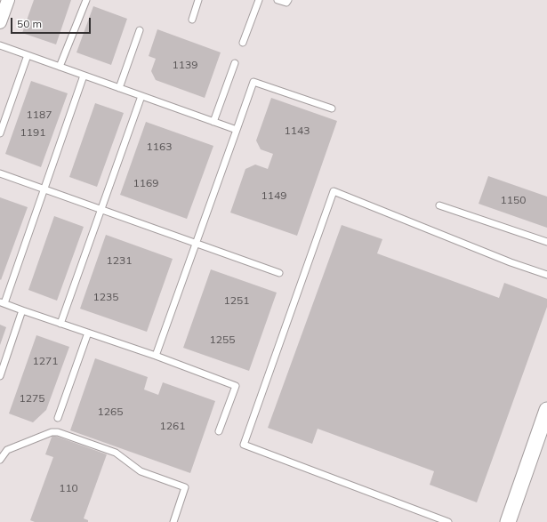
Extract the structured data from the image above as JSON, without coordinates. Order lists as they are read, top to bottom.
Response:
{
  "house_numbers": [
    "1139",
    "1187",
    "1143",
    "1191",
    "1163",
    "1169",
    "1149",
    "1150",
    "1231",
    "1235",
    "1251",
    "1255",
    "1271",
    "1275",
    "1265",
    "1261",
    "110"
  ],
  "scale_bar": "50 m"
}
